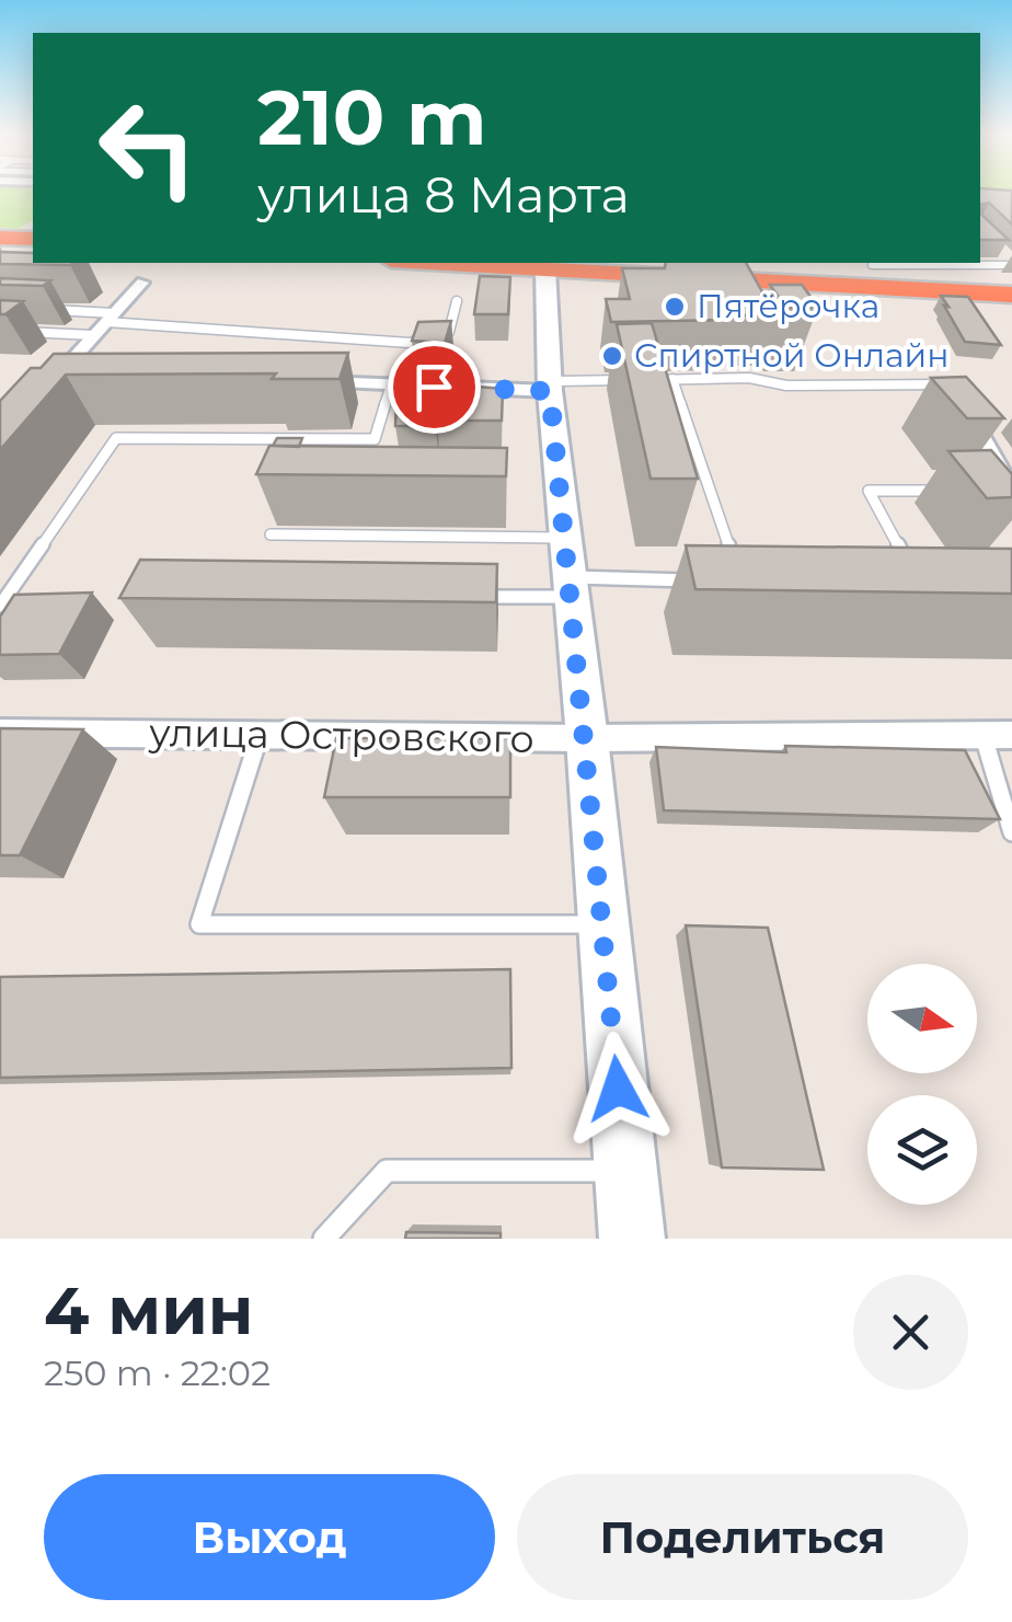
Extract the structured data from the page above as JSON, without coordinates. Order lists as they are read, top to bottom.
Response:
{
  "streets": {
    "street": ["улица Островского"]
  },
  "places": ["Пятёрочка", "Спиртной Онлайн"],
  "north": "right",
  "page": {
    "turn": ["210 m", "улица 8 Марта"],
    "heading": ["4 мин", "250 m · 22:02"],
    "buttons": ["Выход", "Поделиться"]
  }
}
